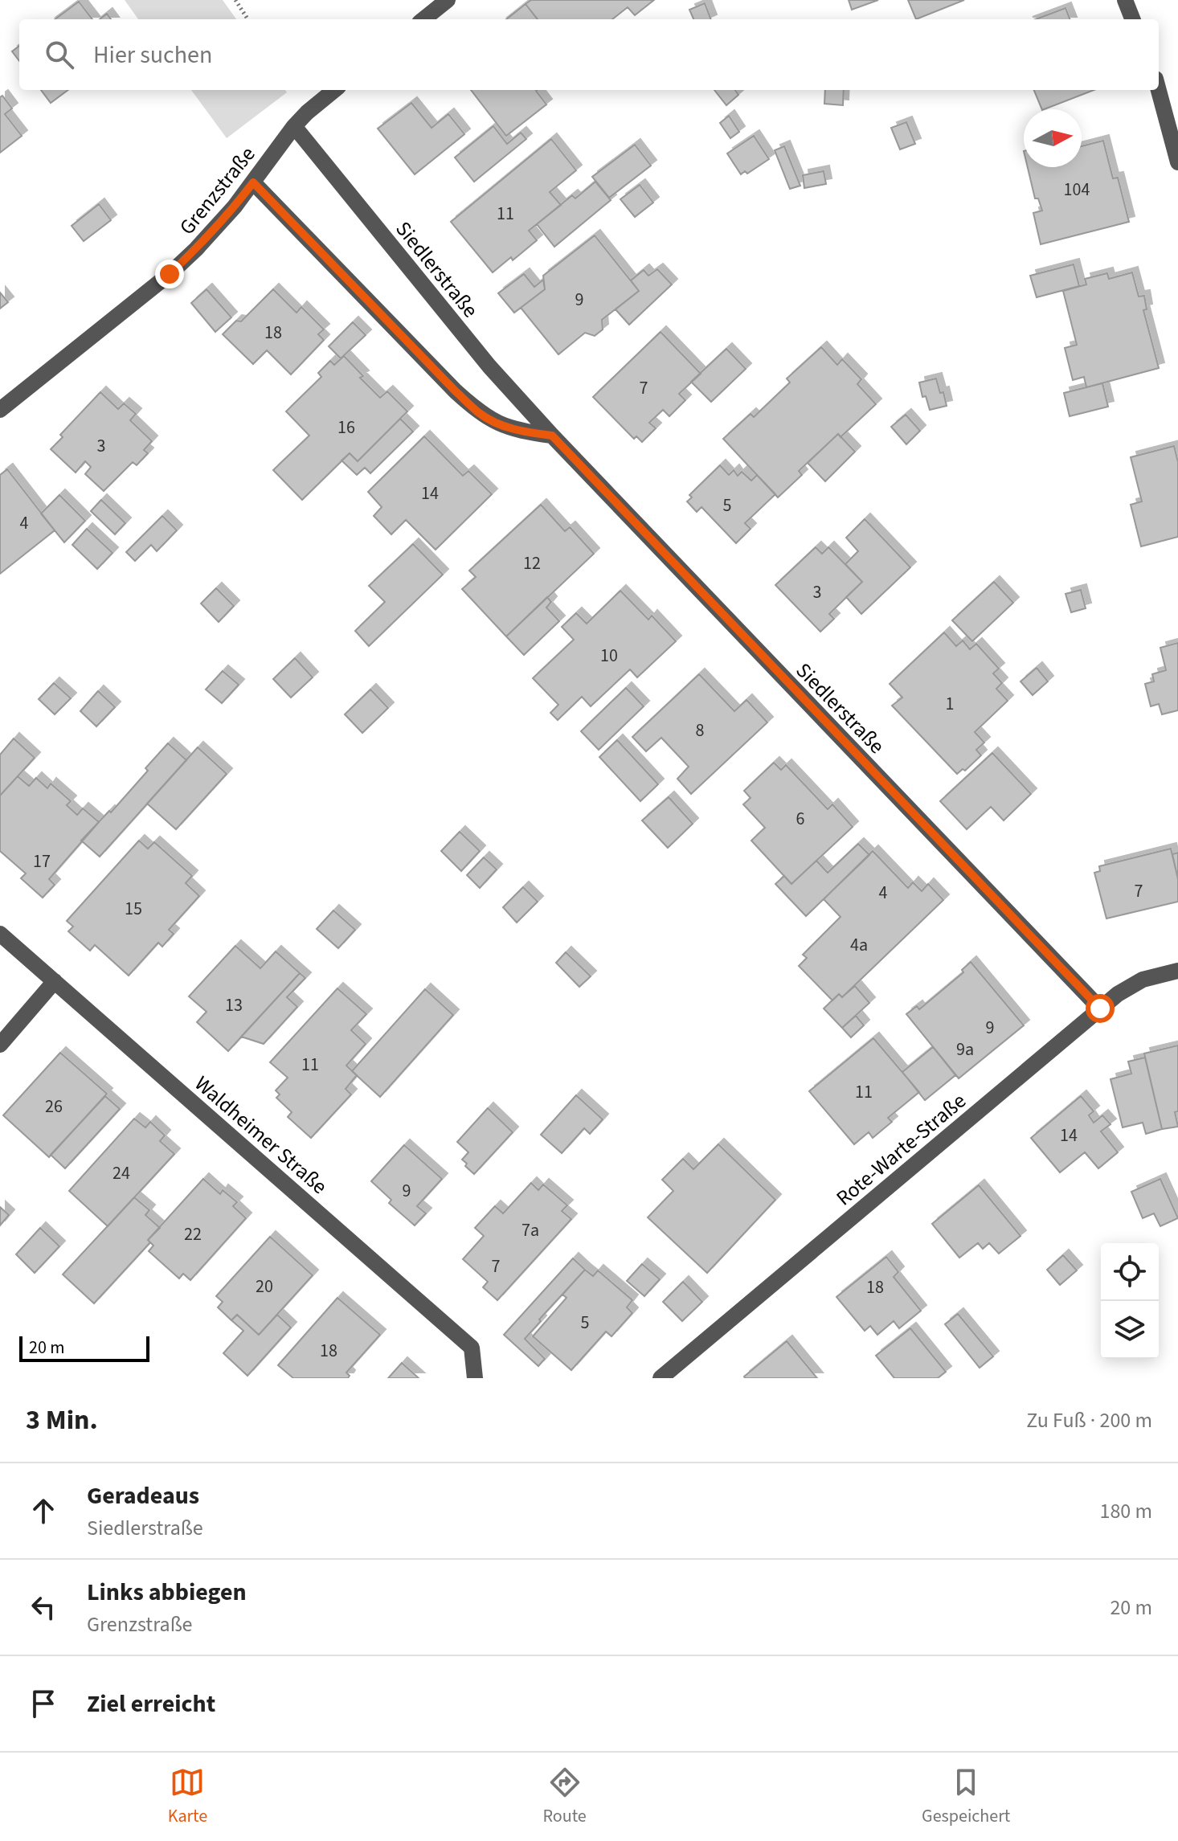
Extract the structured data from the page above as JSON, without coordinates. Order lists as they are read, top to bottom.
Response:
{
  "streets": {
    "street": [
      "Grenzstraße",
      "Siedlerstraße",
      "Waldheimer Straße",
      "Rote-Warte-Straße"
    ]
  },
  "crossings": [
    ["Grenzstraße", "Siedlerstraße"],
    ["Siedlerstraße", "Rote-Warte-Straße"]
  ],
  "house_numbers": [
    "104",
    "11",
    "9",
    "18",
    "7",
    "16",
    "3",
    "14",
    "5",
    "4",
    "12",
    "3",
    "10",
    "1",
    "8",
    "6",
    "17",
    "7",
    "4",
    "15",
    "4a",
    "13",
    "9",
    "9a",
    "11",
    "11",
    "26",
    "14",
    "24",
    "9",
    "7a",
    "22",
    "7",
    "20",
    "18",
    "5",
    "18"
  ],
  "scale_bar": "20 m",
  "north": "right",
  "page": {
    "search": "Hier suchen",
    "scale": "20 m",
    "heading": ["3 Min.", "Zu Fuß · 200 m"],
    "list": [
      ["Geradeaus", "Siedlerstraße", "180 m"],
      ["Links abbiegen", "Grenzstraße", "20 m"],
      "Ziel erreicht"
    ],
    "nav": ["Karte", "Route", "Gespeichert"]
  }
}
